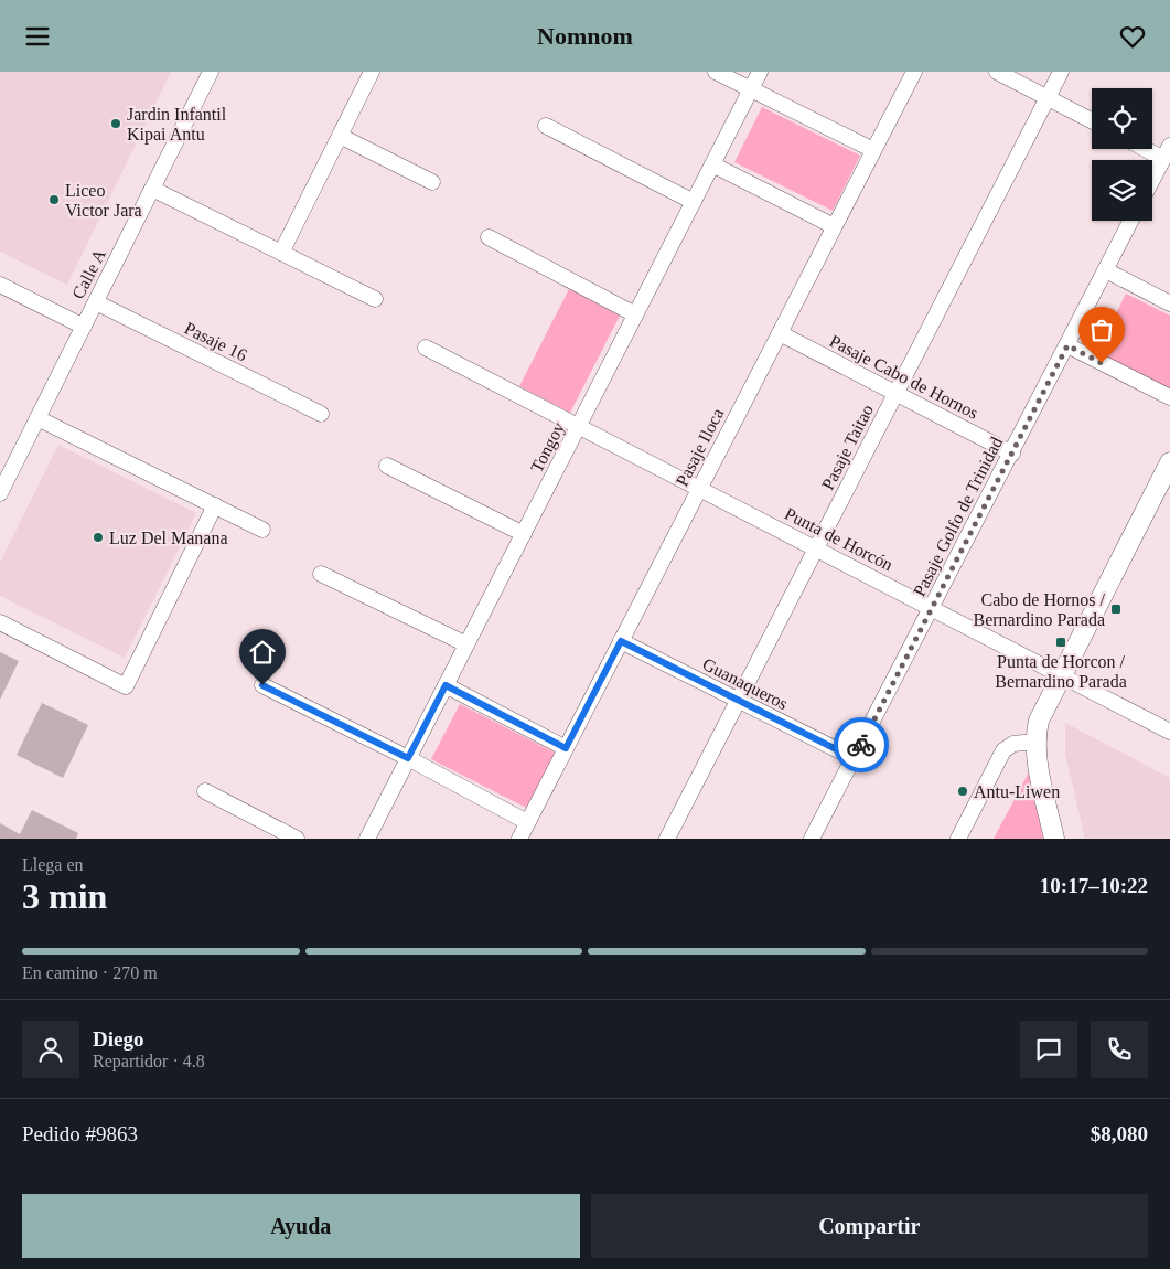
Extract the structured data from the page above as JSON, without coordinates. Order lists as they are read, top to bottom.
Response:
{
  "streets": {
    "street": [
      "Calle A",
      "Pasaje 16",
      "Pasaje Cabo de Hornos",
      "Tongoy",
      "Pasaje Iloca",
      "Pasaje Taitao",
      "Pasaje Golfo de Trinidad",
      "Punta de Horcón",
      "Guanaqueros"
    ]
  },
  "crossings": [
    ["Calle A", "Pasaje 16"],
    ["Pasaje Cabo de Hornos", "Pasaje Iloca"],
    ["Pasaje Cabo de Hornos", "Pasaje Taitao"],
    ["Pasaje Cabo de Hornos", "Pasaje Golfo de Trinidad"],
    ["Tongoy", "Punta de Horcón"],
    ["Pasaje Iloca", "Punta de Horcón"],
    ["Pasaje Iloca", "Guanaqueros"],
    ["Pasaje Taitao", "Punta de Horcón"],
    ["Pasaje Taitao", "Guanaqueros"],
    ["Pasaje Golfo de Trinidad", "Punta de Horcón"],
    ["Pasaje Golfo de Trinidad", "Guanaqueros"]
  ],
  "places": {
    "other": [
      "Jardin Infantil Kipai Antu",
      "Liceo Victor Jara",
      "Luz Del Manana",
      "Antu-Liwen"
    ],
    "transit": ["Cabo de Hornos / Bernardino Parada", "Punta de Horcon / Bernardino Parada"]
  },
  "page": {
    "header": "Nomnom",
    "heading": ["3 min", "Llega en", "10:17–10:22"],
    "panel": [
      "Diego",
      "Repartidor · 4.8",
      "Pedido #9863",
      "$8,080"
    ],
    "bar": "En camino · 270 m",
    "buttons": ["Ayuda", "Compartir"]
  }
}
